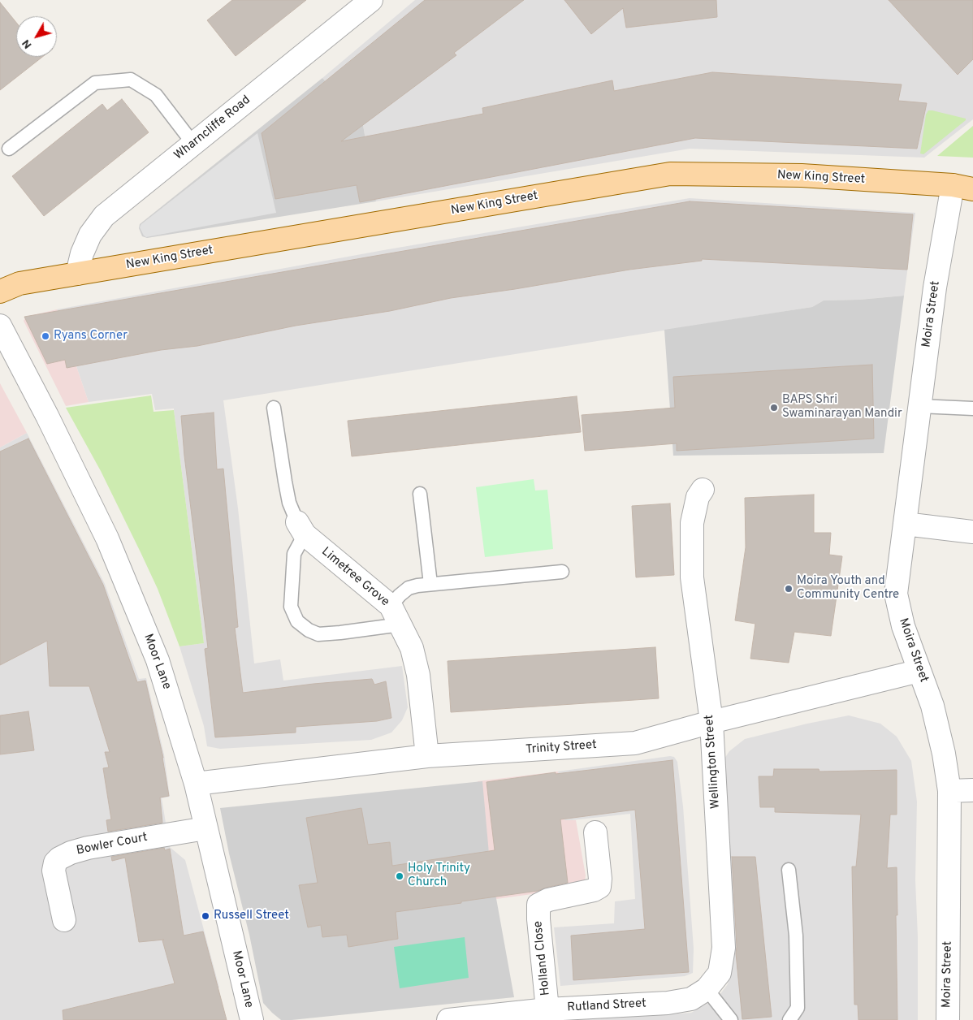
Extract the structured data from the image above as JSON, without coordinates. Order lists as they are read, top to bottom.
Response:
{
  "streets": {
    "main road": ["New King Street"],
    "street": [
      "Wharncliffe Road",
      "Moira Street",
      "Limetree Grove",
      "Moor Lane",
      "Trinity Street",
      "Wellington Street",
      "Bowler Court",
      "Holland Close",
      "Rutland Street"
    ]
  },
  "crossings": [
    ["Wharncliffe Road", "New King Street"],
    ["New King Street", "Moira Street"],
    ["Moira Street", "Trinity Street"],
    ["Limetree Grove", "Trinity Street"],
    ["Moor Lane", "Trinity Street"],
    ["Moor Lane", "Bowler Court"],
    ["Trinity Street", "Wellington Street"],
    ["Wellington Street", "Rutland Street"],
    ["Holland Close", "Rutland Street"]
  ],
  "places": [
    "Ryans Corner",
    "BAPS Shri Swaminarayan Mandir",
    "Moira Youth and Community Centre",
    "Holy Trinity Church",
    "Russell Street"
  ],
  "north": "bottom left"
}
